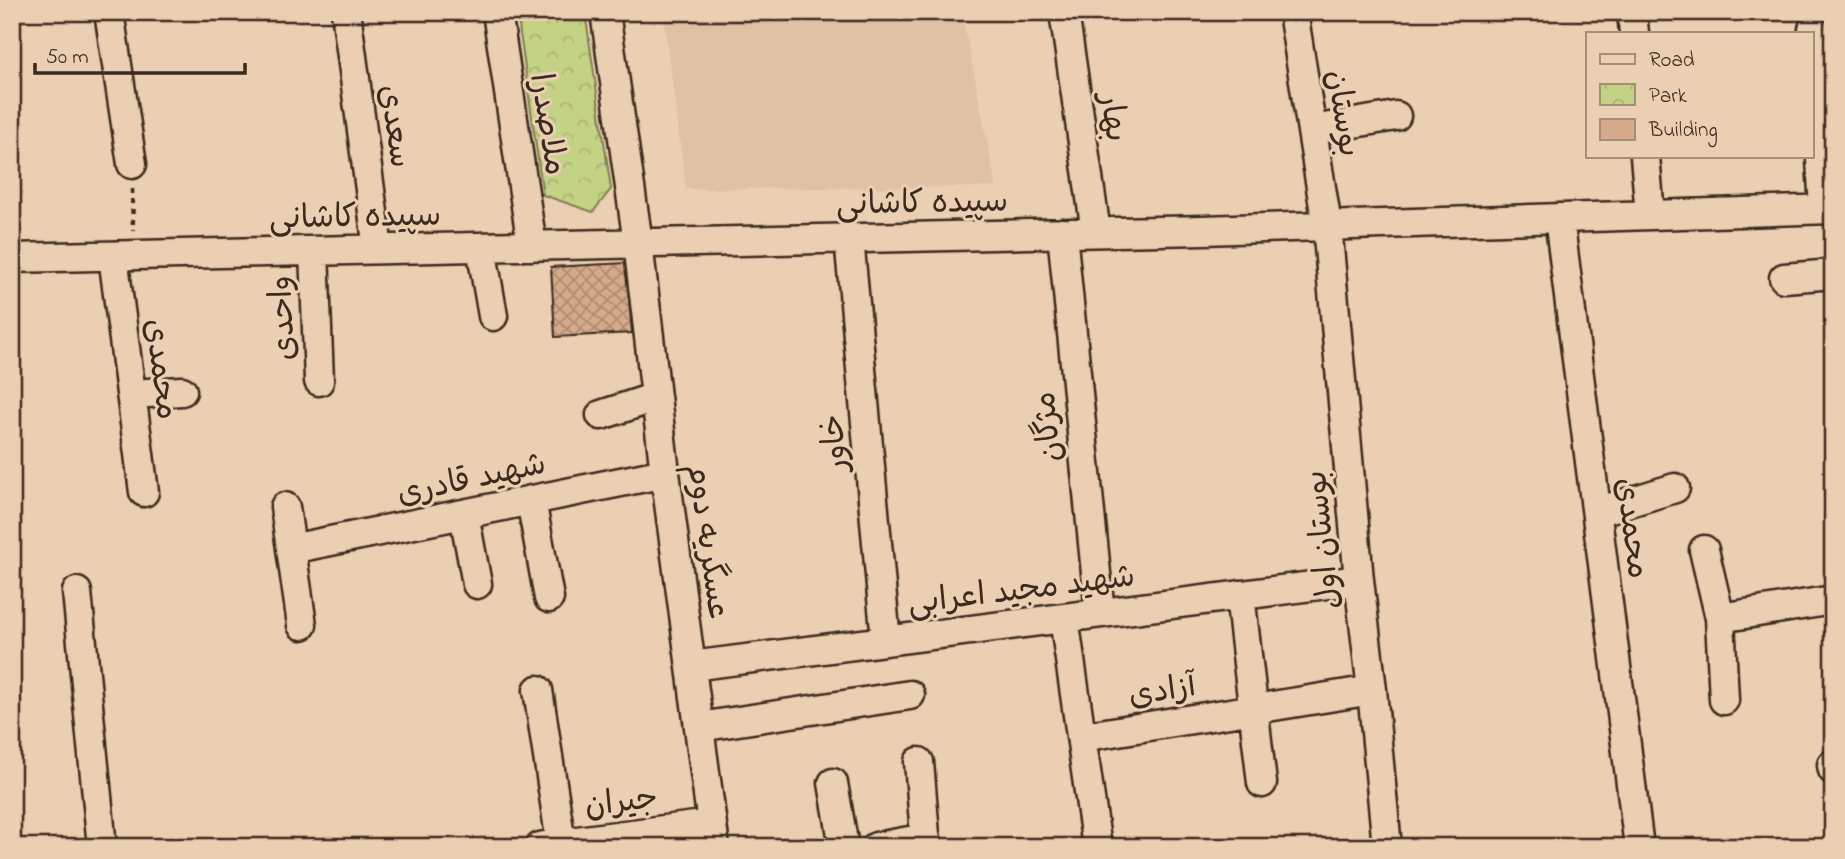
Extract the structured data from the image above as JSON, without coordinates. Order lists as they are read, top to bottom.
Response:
{
  "streets": {
    "street": [
      "بوستان",
      "بهار",
      "ملاصدرا",
      "سعدی",
      "سپیده کاشانی",
      "واحدی",
      "محمدی",
      "مژگان",
      "خاور",
      "شهید قادری",
      "بوستان اول",
      "عسگریه دوم",
      "شهید مجید اعرابی",
      "آزادی",
      "جیران"
    ]
  },
  "crossings": [
    ["بوستان", "سپیده کاشانی"],
    ["بوستان", "بوستان اول"],
    ["بهار", "سپیده کاشانی"],
    ["ملاصدرا", "سپیده کاشانی"],
    ["سعدی", "سپیده کاشانی"],
    ["سپیده کاشانی", "واحدی"],
    ["سپیده کاشانی", "محمدی"],
    ["سپیده کاشانی", "مژگان"],
    ["سپیده کاشانی", "خاور"],
    ["سپیده کاشانی", "بوستان اول"],
    ["سپیده کاشانی", "عسگریه دوم"],
    ["مژگان", "شهید مجید اعرابی"],
    ["خاور", "شهید مجید اعرابی"],
    ["شهید قادری", "عسگریه دوم"],
    ["بوستان اول", "شهید مجید اعرابی"],
    ["بوستان اول", "آزادی"],
    ["عسگریه دوم", "شهید مجید اعرابی"],
    ["عسگریه دوم", "جیران"]
  ],
  "legend": ["Road", "Park", "Building"],
  "scale_bar": "50 m"
}
